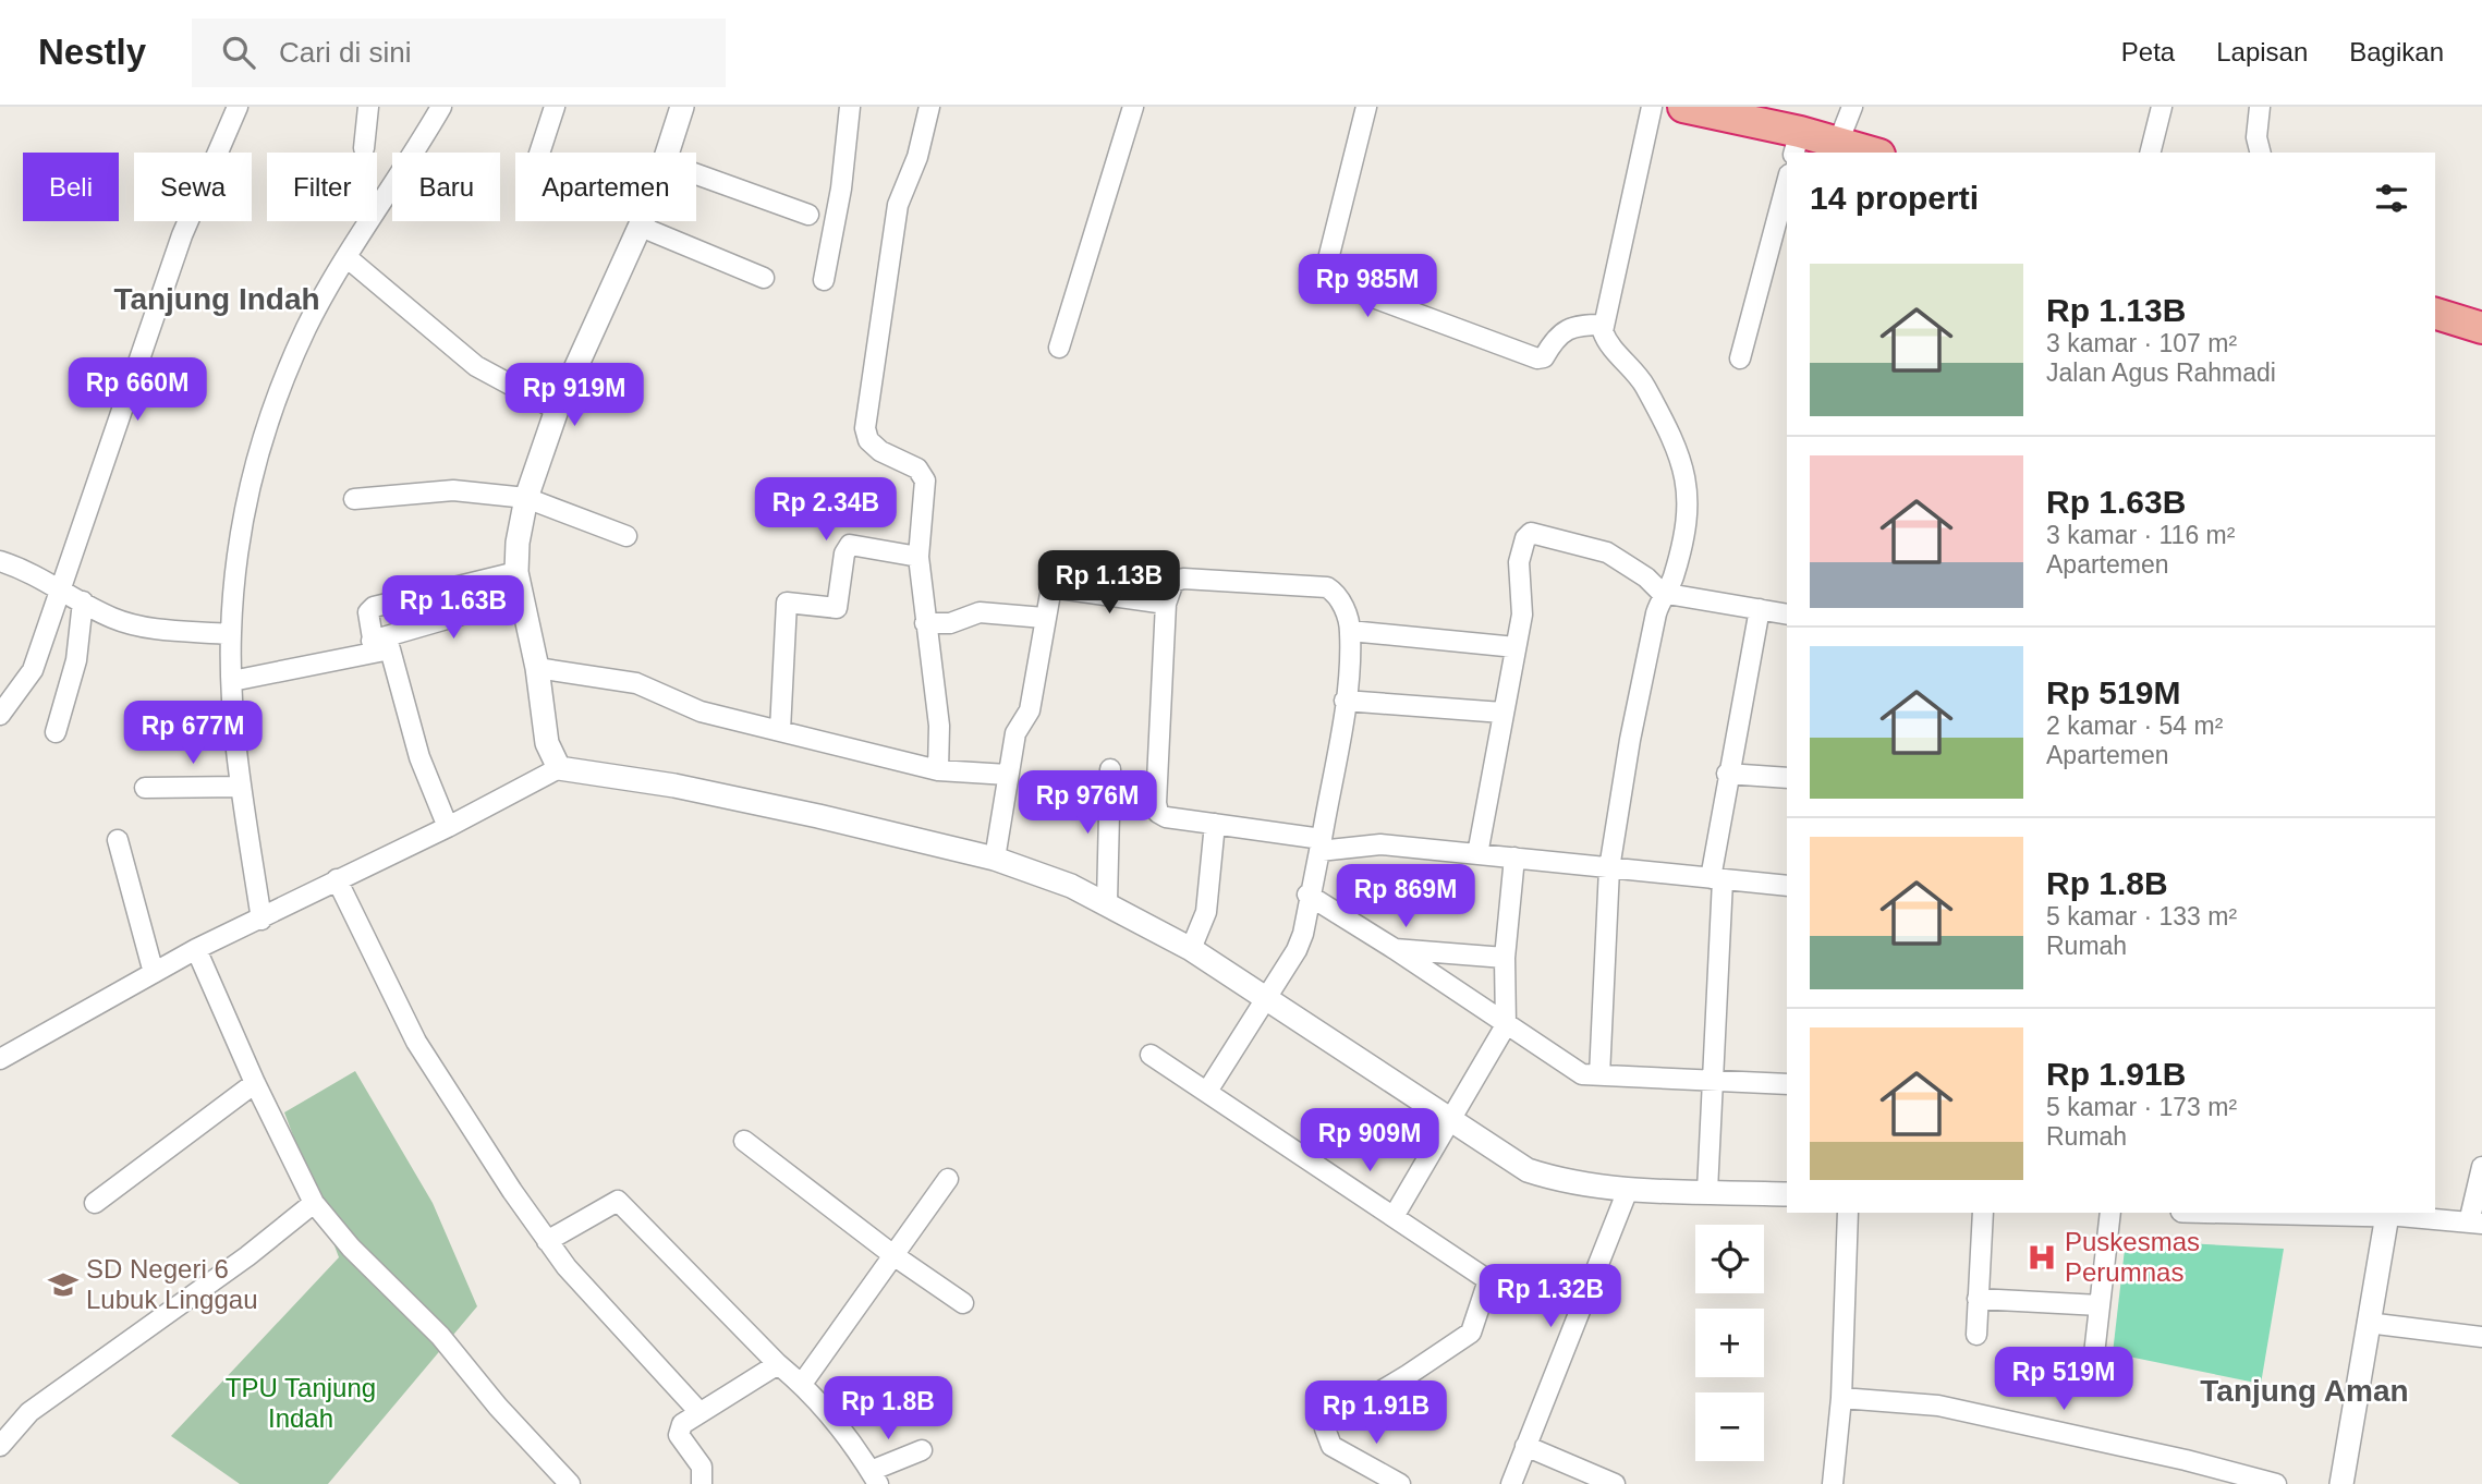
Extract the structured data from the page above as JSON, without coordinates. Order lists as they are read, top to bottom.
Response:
{
  "districts": ["Tanjung Indah", "Tanjung Aman"],
  "parks": ["TPU Tanjung Indah"],
  "places": {
    "hospital": ["Puskesmas Perumnas"],
    "school or university": ["SD Negeri 6 Lubuk Linggau"]
  },
  "page": {
    "header": "Nestly",
    "search": "Cari di sini",
    "nav": ["Peta", "Lapisan", "Bagikan"],
    "chip": [
      "Beli",
      "Sewa",
      "Filter",
      "Baru",
      "Apartemen"
    ],
    "heading": "14 properti",
    "list": [
      {
        "name": "Rp 1.13B",
        "note": "3 kamar · 107 m² · Jalan Agus Rahmadi"
      },
      {
        "name": "Rp 1.63B",
        "note": "3 kamar · 116 m² · Apartemen"
      },
      {
        "name": "Rp 519M",
        "note": "2 kamar · 54 m² · Apartemen"
      },
      {
        "name": "Rp 1.8B",
        "note": "5 kamar · 133 m² · Rumah"
      },
      {
        "name": "Rp 1.91B",
        "note": "5 kamar · 173 m² · Rumah"
      }
    ],
    "price": [
      "Rp 985M",
      "Rp 660M",
      "Rp 919M",
      "Rp 2.34B",
      "Rp 1.13B",
      "Rp 1.63B",
      "Rp 677M",
      "Rp 976M",
      "Rp 869M",
      "Rp 909M",
      "Rp 1.32B",
      "Rp 519M",
      "Rp 1.8B",
      "Rp 1.91B"
    ],
    "map_buttons": ["+", "−"]
  }
}
